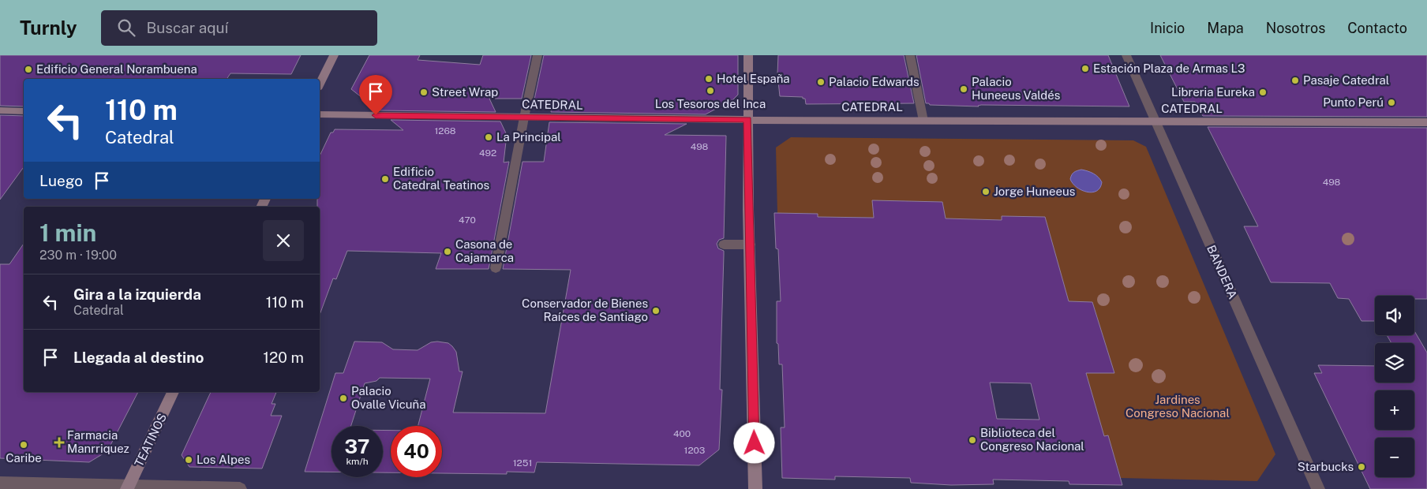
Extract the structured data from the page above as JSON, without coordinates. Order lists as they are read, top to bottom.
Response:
{
  "streets": {
    "main road": ["CATEDRAL", "TEATINOS"],
    "street": ["BANDERA"]
  },
  "crossings": [
    ["CATEDRAL", "BANDERA"]
  ],
  "parks": ["Jardines Congreso Nacional"],
  "places": {
    "other": [
      "Estación Plaza de Armas L3",
      "Edificio General Norambuena",
      "Hotel España",
      "Pasaje Catedral",
      "Palacio Edwards",
      "Palacio Huneeus Valdés",
      "Los Tesoros del Inca",
      "Street Wrap",
      "Libreria Eureka",
      "Punto Perú",
      "La Principal",
      "Edificio Catedral Teatinos",
      "Jorge Huneeus",
      "Casona de Cajamarca",
      "Conservador de Bienes Raíces de Santiago",
      "Palacio Ovalle Vicuña",
      "Biblioteca del Congreso Nacional",
      "Caribe",
      "Los Alpes",
      "Starbucks"
    ],
    "health": ["Farmacia Manrriquez"]
  },
  "house_numbers": [
    "1268",
    "498",
    "492",
    "498",
    "470",
    "400",
    "1203",
    "1251"
  ],
  "page": {
    "header": "Turnly",
    "search": "Buscar aquí",
    "nav": [
      "Inicio",
      "Mapa",
      "Nosotros",
      "Contacto"
    ],
    "turn": ["110 m", "Catedral"],
    "then": "Luego",
    "heading": ["1 min", "230 m · 19:00"],
    "list": [
      {
        "name": "Gira a la izquierda",
        "note": "Catedral",
        "value": "110 m"
      },
      {
        "name": "Llegada al destino",
        "value": "120 m"
      }
    ],
    "map_buttons": ["+", "−"],
    "speed": "37 km/h",
    "limit": "40"
  }
}
